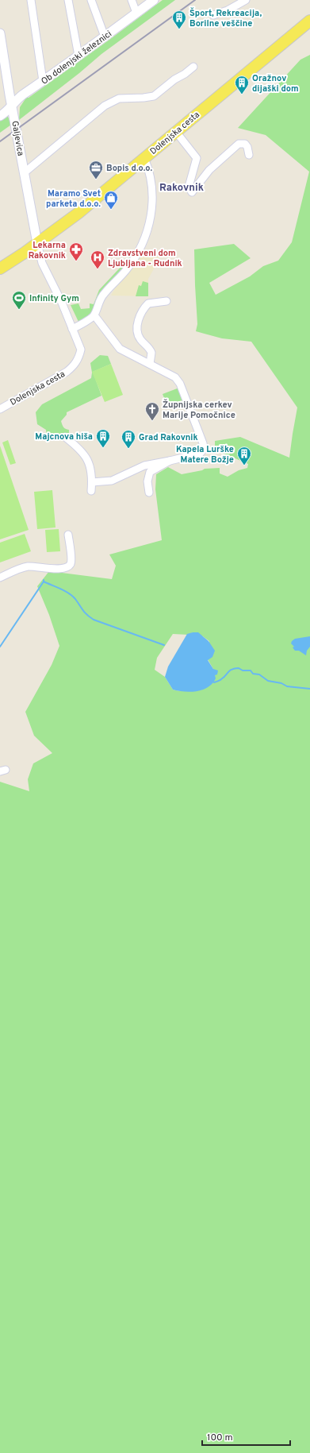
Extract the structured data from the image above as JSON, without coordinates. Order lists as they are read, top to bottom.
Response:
{
  "streets": {
    "main road": ["Dolenjska cesta"],
    "street": ["Ob dolenjski železnici", "Galjevica"]
  },
  "crossings": [
    ["Ob dolenjski železnici", "Galjevica"],
    ["Dolenjska cesta", "Galjevica"]
  ],
  "districts": ["Rakovnik"],
  "places": {
    "building": [
      "Šport, Rekreacija, Borilne veščine",
      "Oražnov dijaški dom",
      "Majcnova hiša",
      "Grad Rakovnik",
      "Kapela Lurške Matere Božje"
    ],
    "office": ["Bopis d.o.o."],
    "shop": ["Maramo Svet parketa d.o.o."],
    "pharmacy": ["Lekarna Rakovnik"],
    "hospital": ["Zdravstveni dom Ljubljana - Rudnik"],
    "sports": ["Infinity Gym"],
    "church": ["Župnijska cerkev Marije Pomočnice"]
  },
  "scale_bar": "100 m"
}
